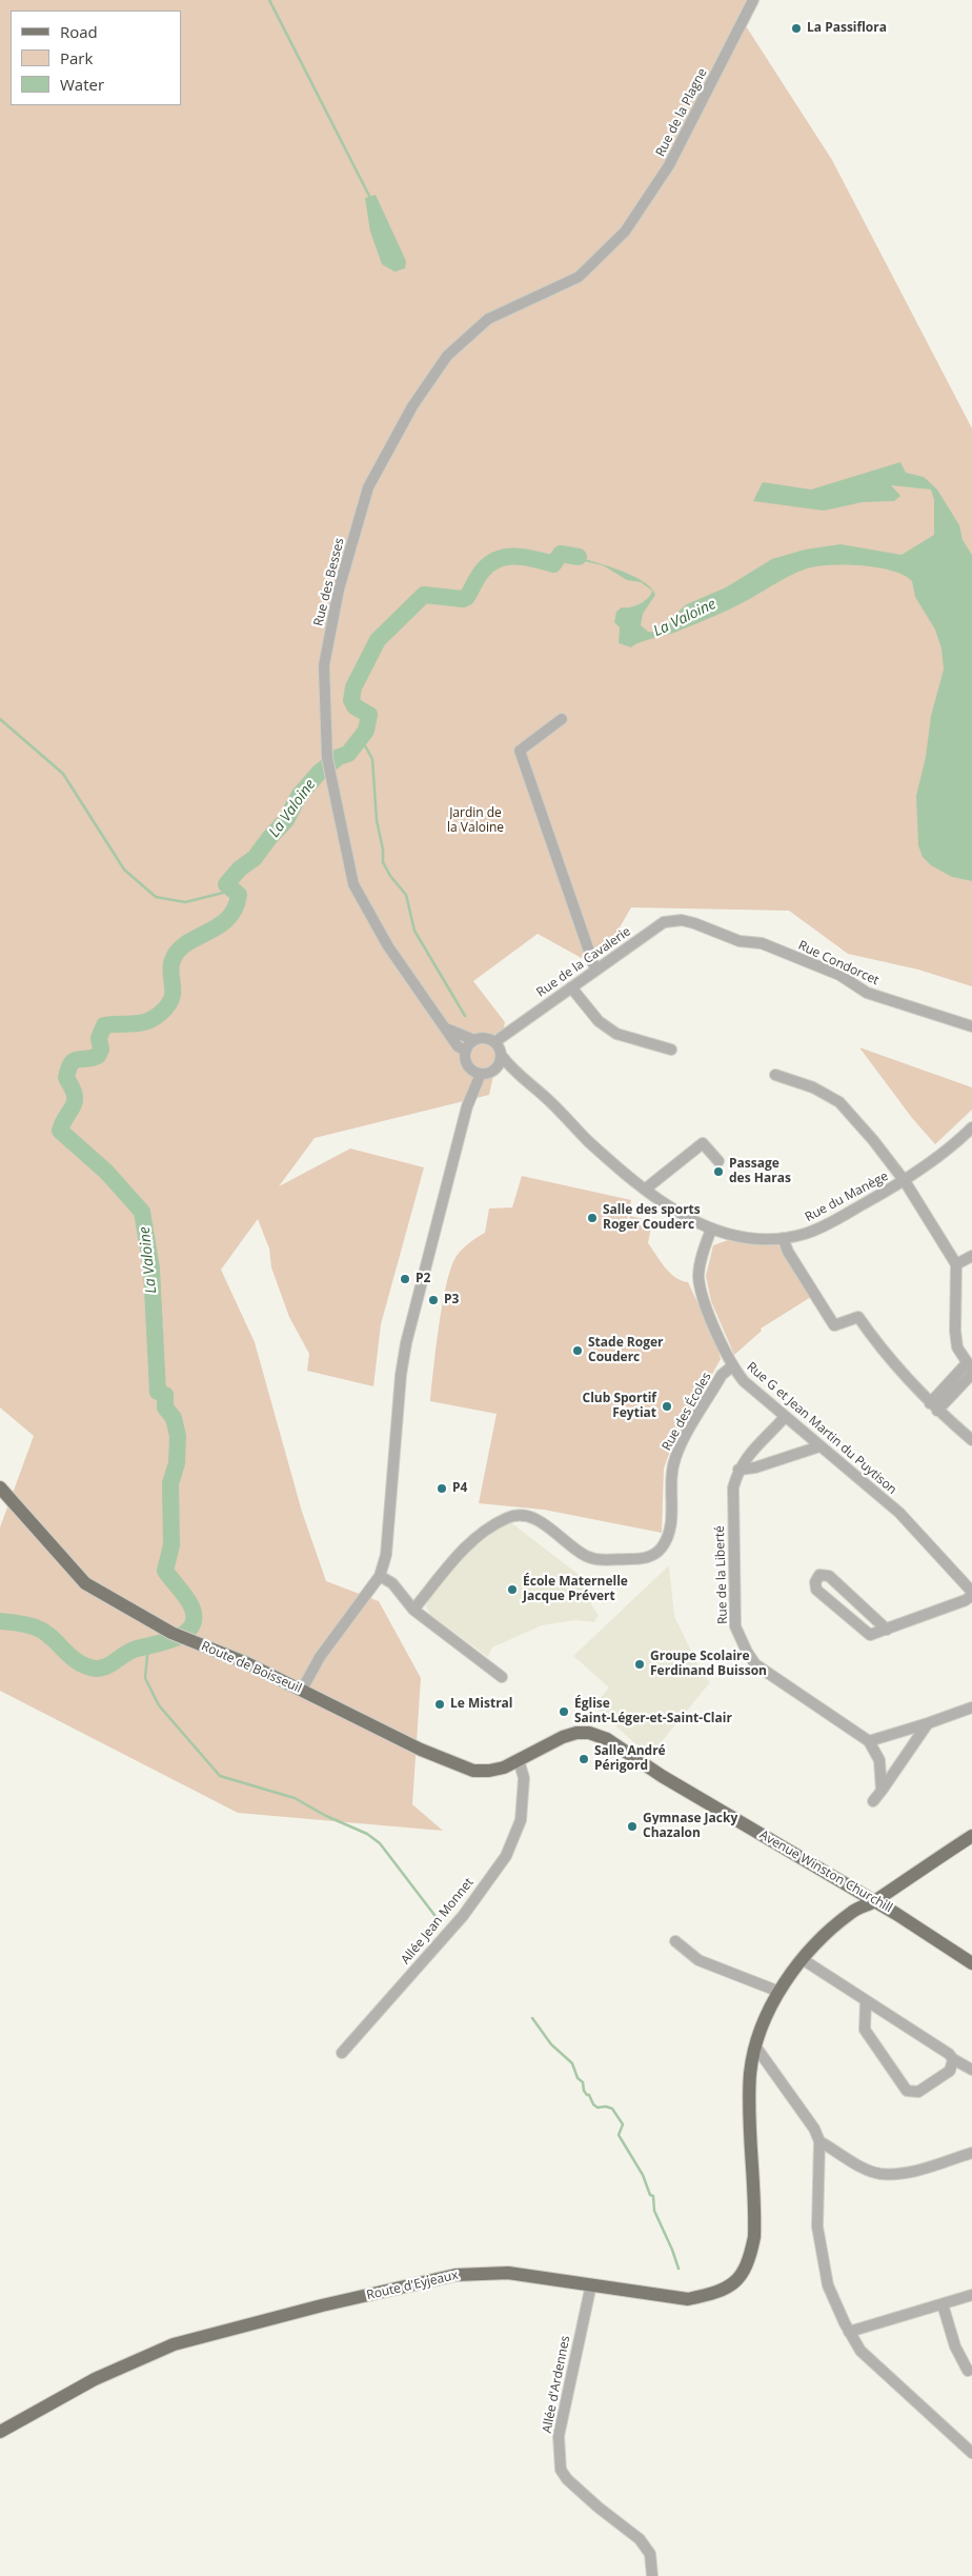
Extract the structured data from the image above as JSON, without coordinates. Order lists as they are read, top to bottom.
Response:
{
  "streets": {
    "main road": ["Route de Boisseuil", "Avenue Winston Churchill", "Route d'Eyjeaux"],
    "street": [
      "Rue de la Plagne",
      "Rue des Besses",
      "Rue de la Cavalerie",
      "Rue Condorcet",
      "Rue du Manège",
      "Rue des Écoles",
      "Rue G et Jean Martin du Puytison",
      "Rue de la Liberté",
      "Allée Jean Monnet",
      "Allée d'Ardennes"
    ]
  },
  "crossings": [
    ["Rue de la Plagne", "Rue des Besses"],
    ["Rue des Besses", "Rue de la Cavalerie"],
    ["Rue des Besses", "Rue du Manège"],
    ["Rue de la Cavalerie", "Rue Condorcet"],
    ["Rue de la Cavalerie", "Rue du Manège"],
    ["Rue du Manège", "Rue G et Jean Martin du Puytison"],
    ["Rue des Écoles", "Rue G et Jean Martin du Puytison"],
    ["Route de Boisseuil", "Avenue Winston Churchill"],
    ["Route de Boisseuil", "Allée Jean Monnet"],
    ["Avenue Winston Churchill", "Route d'Eyjeaux"],
    ["Route d'Eyjeaux", "Allée d'Ardennes"]
  ],
  "water": ["La Valoine"],
  "parks": ["Jardin de la Valoine"],
  "places": [
    "La Passiflora",
    "Passage des Haras",
    "Salle des sports Roger Couderc",
    "P2",
    "P3",
    "Stade Roger Couderc",
    "Club Sportif Feytiat",
    "P4",
    "École Maternelle Jacque Prévert",
    "Groupe Scolaire Ferdinand Buisson",
    "Le Mistral",
    "Église Saint-Léger-et-Saint-Clair",
    "Salle André Périgord",
    "Gymnase Jacky Chazalon"
  ],
  "legend": ["Road", "Park", "Water"]
}
